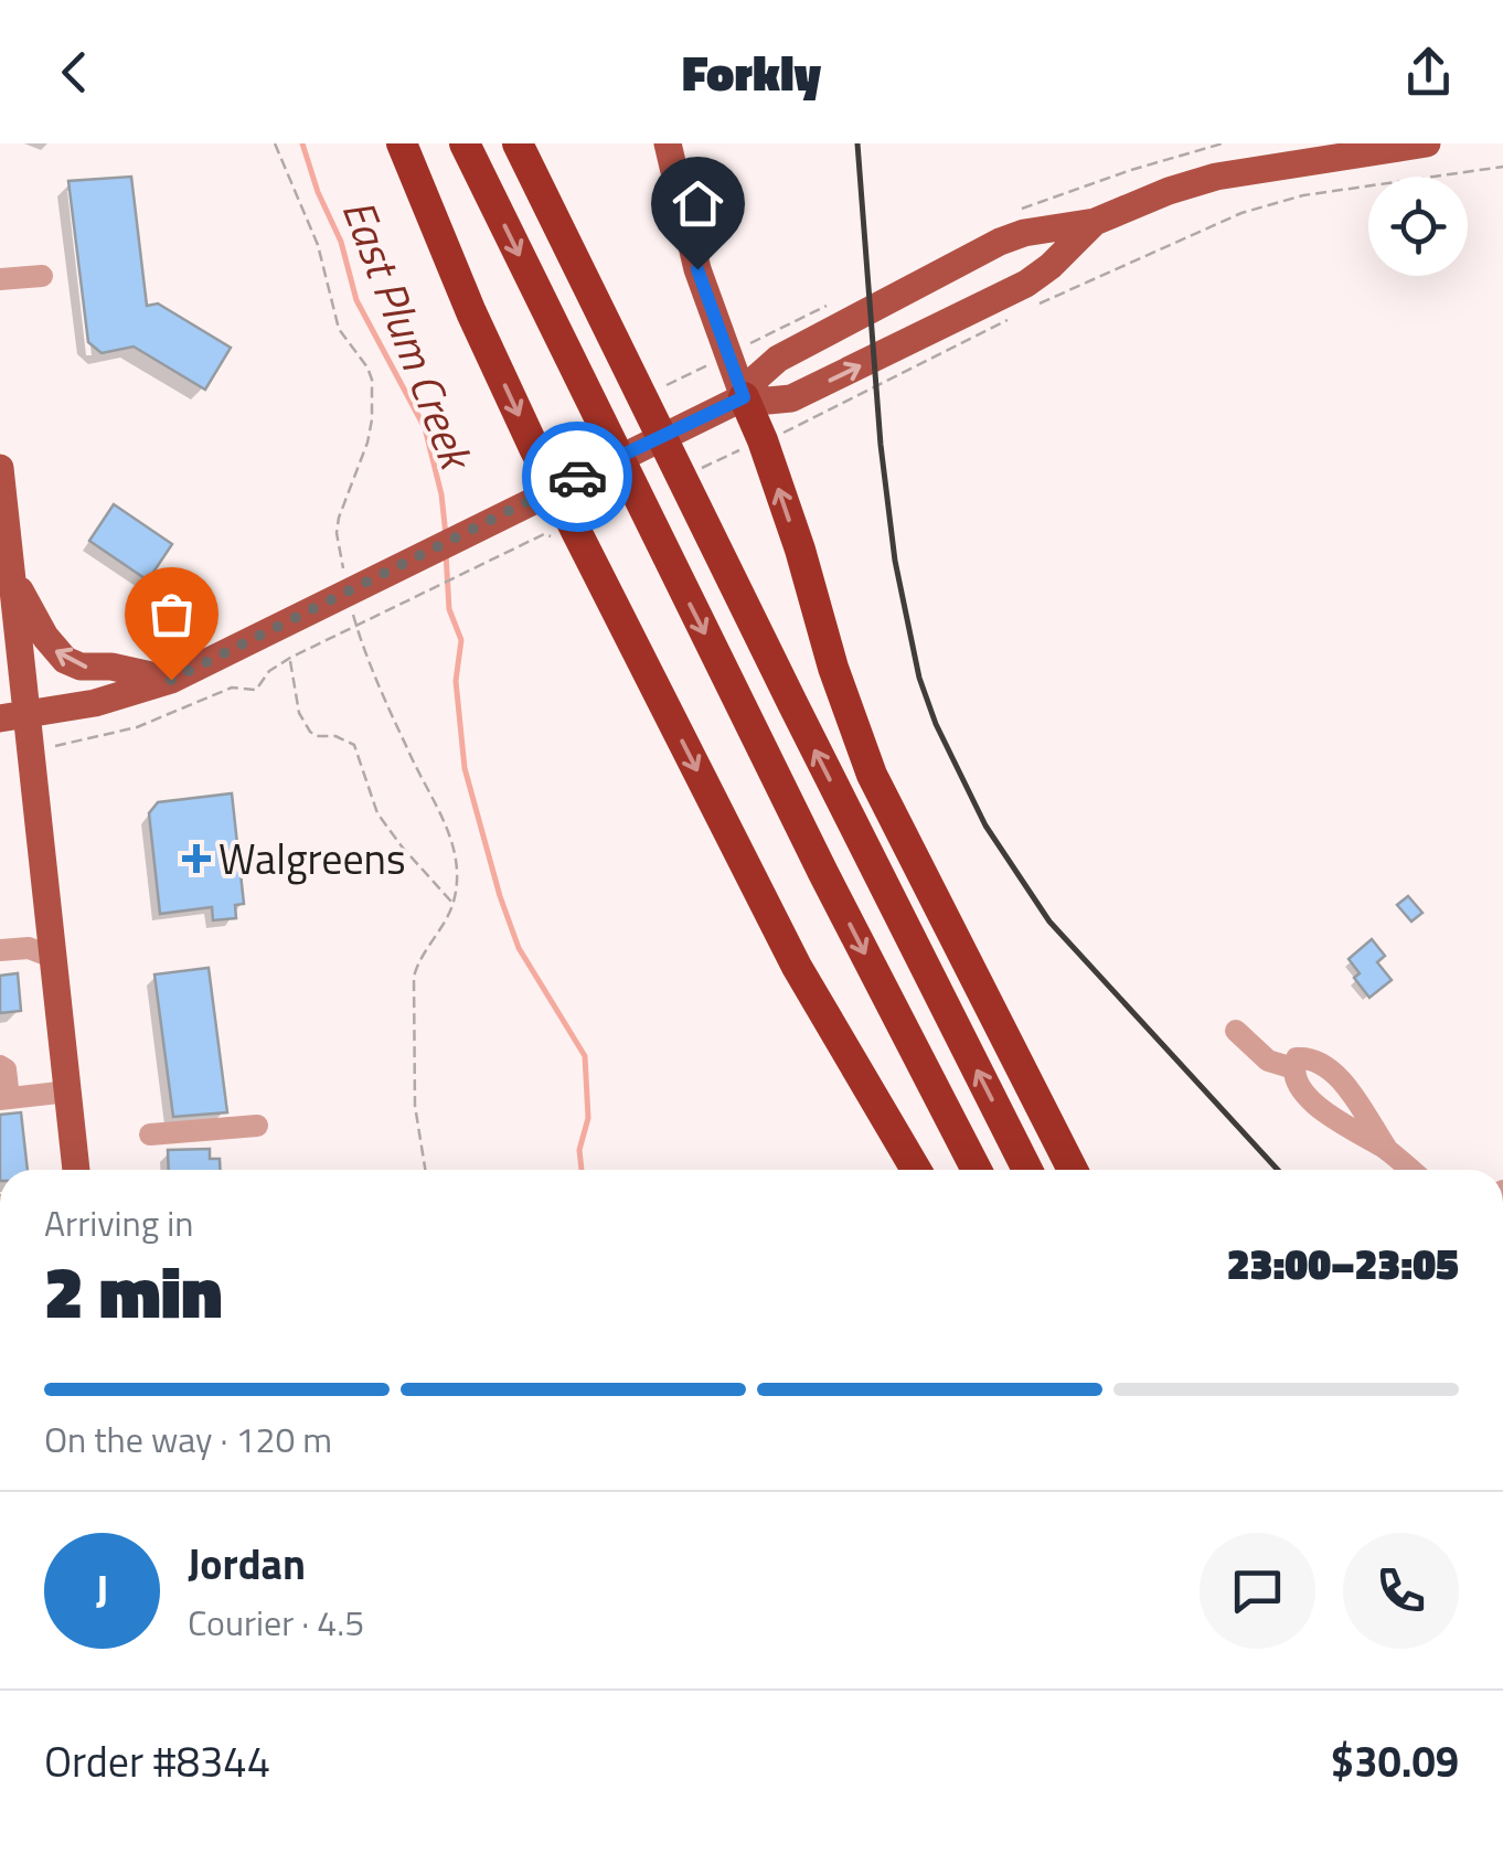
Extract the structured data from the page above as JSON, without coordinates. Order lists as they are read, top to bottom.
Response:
{
  "water": ["East Plum Creek"],
  "places": {
    "health": ["Walgreens"]
  },
  "page": {
    "header": "Forkly",
    "heading": ["2 min", "Arriving in", "23:00–23:05"],
    "panel": [
      "Jordan",
      "Courier · 4.5",
      "Order #8344",
      "$30.09"
    ],
    "bar": "On the way · 120 m",
    "round": "J"
  }
}
